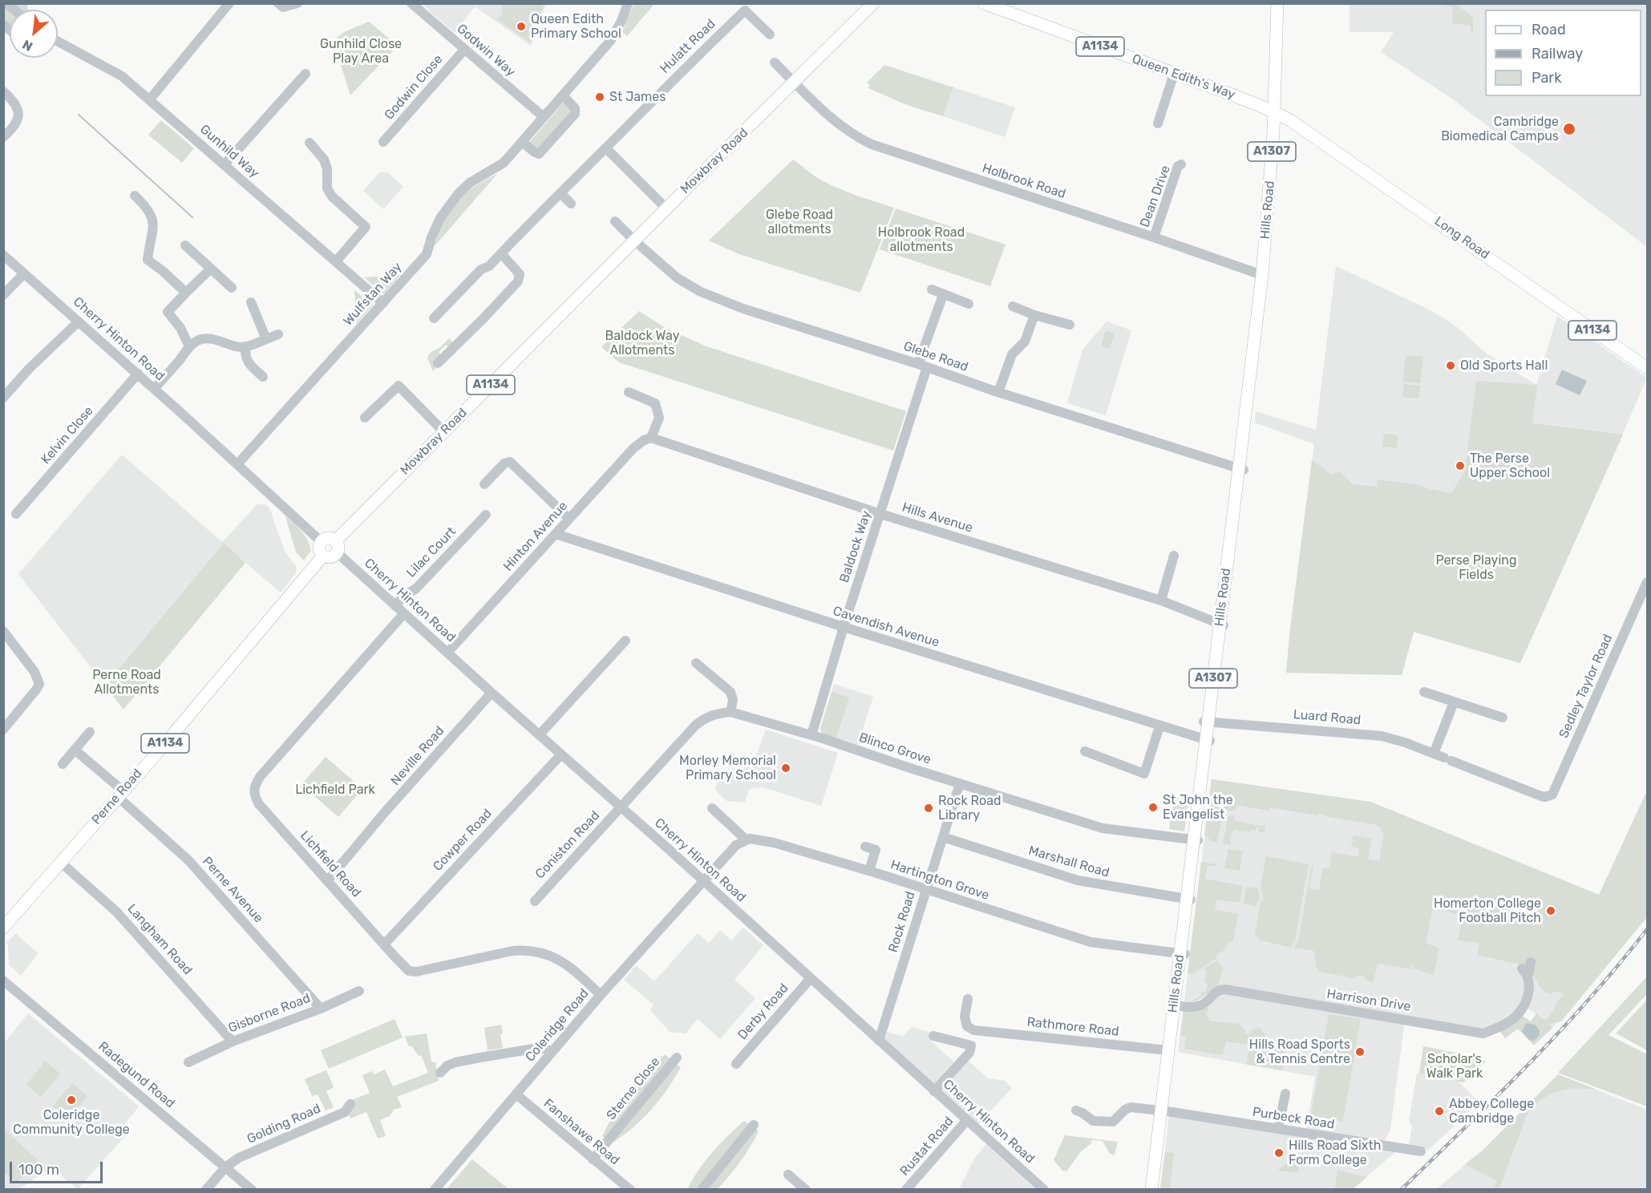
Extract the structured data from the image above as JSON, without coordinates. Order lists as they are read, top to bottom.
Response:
{
  "streets": {
    "main road": [
      "A1134",
      "Queen Edith's Way",
      "A1307",
      "Mowbray Road",
      "Hills Road",
      "Long Road",
      "Perne Road"
    ],
    "street": [
      "Hulatt Road",
      "Godwin Way",
      "Godwin Close",
      "Gunhild Way",
      "Holbrook Road",
      "Dean Drive",
      "Wulfstan Way",
      "Cherry Hinton Road",
      "Glebe Road",
      "Kelvin Close",
      "Hills Avenue",
      "Hinton Avenue",
      "Baldock Way",
      "Lilac Court",
      "Cavendish Avenue",
      "Sedley Taylor Road",
      "Luard Road",
      "Blinco Grove",
      "Neville Road",
      "Cowper Road",
      "Coniston Road",
      "Marshall Road",
      "Lichfield Road",
      "Hartington Grove",
      "Perne Avenue",
      "Rock Road",
      "Langham Road",
      "Harrison Drive",
      "Derby Road",
      "Gisborne Road",
      "Coleridge Road",
      "Rathmore Road",
      "Radegund Road",
      "Sterne Close",
      "Purbeck Road",
      "Golding Road",
      "Fanshawe Road",
      "Rustat Road"
    ]
  },
  "crossings": [
    ["Godwin Way", "Godwin Close"],
    ["Godwin Way", "Wulfstan Way"],
    ["Queen Edith's Way", "Hills Road"],
    ["Queen Edith's Way", "Long Road"],
    ["Gunhild Way", "Wulfstan Way"],
    ["Mowbray Road", "Holbrook Road"],
    ["Mowbray Road", "Cherry Hinton Road"],
    ["Mowbray Road", "Glebe Road"],
    ["Mowbray Road", "Perne Road"],
    ["Holbrook Road", "Dean Drive"],
    ["Holbrook Road", "Hills Road"],
    ["Hills Road", "Long Road"],
    ["Hills Road", "Glebe Road"],
    ["Hills Road", "Hills Avenue"],
    ["Hills Road", "Cavendish Avenue"],
    ["Hills Road", "Luard Road"],
    ["Hills Road", "Blinco Grove"],
    ["Hills Road", "Marshall Road"],
    ["Hills Road", "Hartington Grove"],
    ["Hills Road", "Harrison Drive"],
    ["Hills Road", "Rathmore Road"],
    ["Hills Road", "Purbeck Road"],
    ["Wulfstan Way", "Cherry Hinton Road"],
    ["Cherry Hinton Road", "Kelvin Close"],
    ["Cherry Hinton Road", "Hinton Avenue"],
    ["Cherry Hinton Road", "Lilac Court"],
    ["Cherry Hinton Road", "Blinco Grove"],
    ["Cherry Hinton Road", "Neville Road"],
    ["Cherry Hinton Road", "Perne Road"],
    ["Cherry Hinton Road", "Cowper Road"],
    ["Cherry Hinton Road", "Coniston Road"],
    ["Cherry Hinton Road", "Lichfield Road"],
    ["Cherry Hinton Road", "Rock Road"],
    ["Cherry Hinton Road", "Derby Road"],
    ["Cherry Hinton Road", "Coleridge Road"],
    ["Cherry Hinton Road", "Rustat Road"],
    ["Glebe Road", "Baldock Way"],
    ["Hills Avenue", "Hinton Avenue"],
    ["Hills Avenue", "Baldock Way"],
    ["Hinton Avenue", "Cavendish Avenue"],
    ["Baldock Way", "Cavendish Avenue"],
    ["Baldock Way", "Blinco Grove"],
    ["Sedley Taylor Road", "Luard Road"],
    ["Blinco Grove", "Coniston Road"],
    ["Blinco Grove", "Rock Road"],
    ["Neville Road", "Lichfield Road"],
    ["Perne Road", "Perne Avenue"],
    ["Perne Road", "Langham Road"],
    ["Cowper Road", "Lichfield Road"],
    ["Marshall Road", "Rock Road"],
    ["Lichfield Road", "Coleridge Road"],
    ["Hartington Grove", "Rock Road"],
    ["Perne Avenue", "Gisborne Road"],
    ["Langham Road", "Gisborne Road"],
    ["Coleridge Road", "Fanshawe Road"],
    ["Radegund Road", "Golding Road"],
    ["Sterne Close", "Fanshawe Road"]
  ],
  "parks": [
    "Gunhild Close Play Area",
    "Glebe Road allotments",
    "Holbrook Road allotments",
    "Baldock Way Allotments",
    "Perse Playing Fields",
    "Perne Road Allotments",
    "Lichfield Park",
    "Scholar's Walk Park"
  ],
  "places": [
    "Queen Edith Primary School",
    "St James",
    "Cambridge Biomedical Campus",
    "Old Sports Hall",
    "The Perse Upper School",
    "Morley Memorial Primary School",
    "St John the Evangelist",
    "Rock Road Library",
    "Homerton College Football Pitch",
    "Hills Road Sports & Tennis Centre",
    "Coleridge Community College",
    "Abbey College Cambridge",
    "Hills Road Sixth Form College"
  ],
  "legend": ["Road", "Railway", "Park"],
  "scale_bar": "100 m",
  "north": "bottom left"
}
